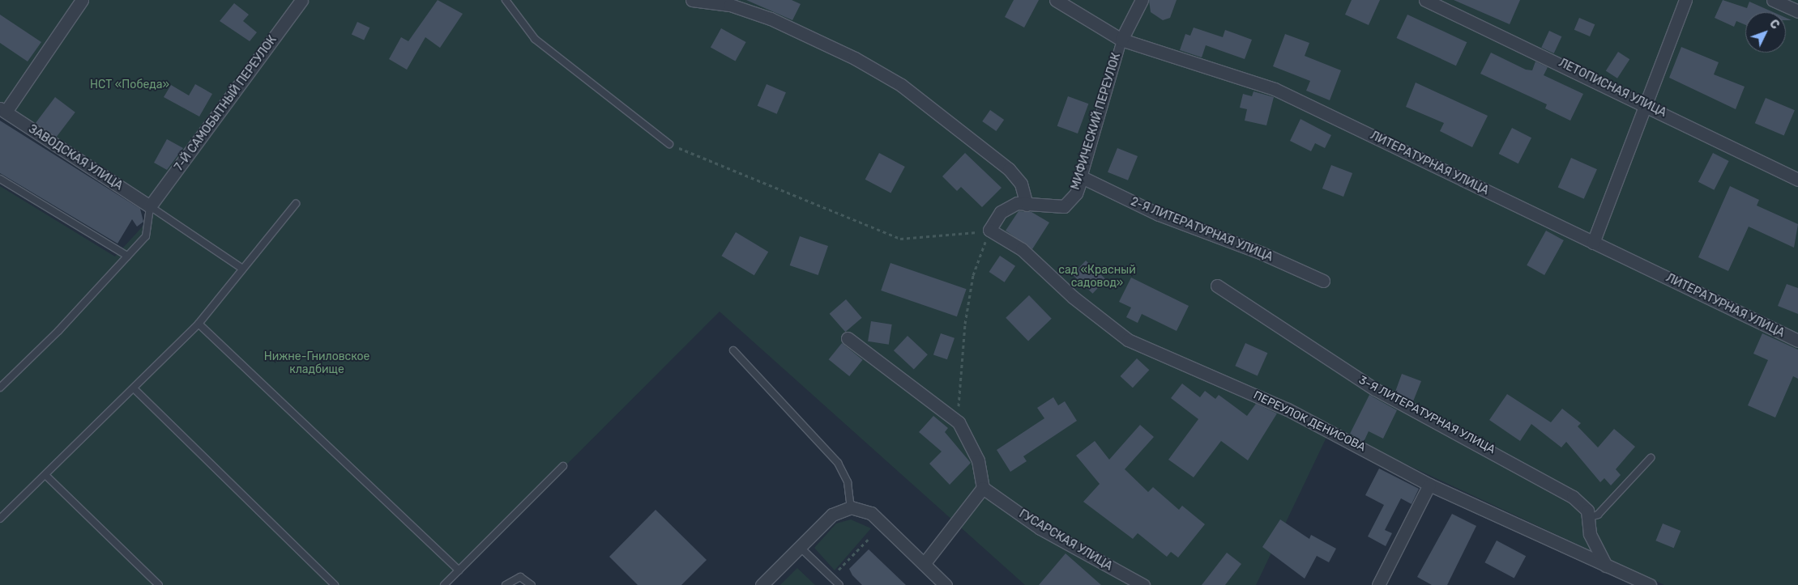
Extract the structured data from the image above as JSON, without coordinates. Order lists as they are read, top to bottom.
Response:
{
  "streets": {
    "street": [
      "ЛЕТОПИСНАЯ УЛИЦА",
      "7-Й САМОБЫТНЫЙ ПЕРЕУЛОК",
      "МИФИЧЕСКИЙ ПЕРЕУЛОК",
      "ЗАВОДСКАЯ УЛИЦА",
      "ЛИТЕРАТУРНАЯ УЛИЦА",
      "2-Я ЛИТЕРАТУРНАЯ УЛИЦА",
      "3-Я ЛИТЕРАТУРНАЯ УЛИЦА",
      "ПЕРЕУЛОК ДЕНИСОВА",
      "ГУСАРСКАЯ УЛИЦА"
    ]
  },
  "crossings": [
    ["7-Й САМОБЫТНЫЙ ПЕРЕУЛОК", "ЗАВОДСКАЯ УЛИЦА"],
    ["МИФИЧЕСКИЙ ПЕРЕУЛОК", "ЛИТЕРАТУРНАЯ УЛИЦА"],
    ["МИФИЧЕСКИЙ ПЕРЕУЛОК", "2-Я ЛИТЕРАТУРНАЯ УЛИЦА"],
    ["МИФИЧЕСКИЙ ПЕРЕУЛОК", "ПЕРЕУЛОК ДЕНИСОВА"],
    ["3-Я ЛИТЕРАТУРНАЯ УЛИЦА", "ПЕРЕУЛОК ДЕНИСОВА"]
  ],
  "parks": ["НСТ «Победа»", "сад «Красный садовод»", "Нижне-Гниловское кладбище"],
  "north": "top right"
}
